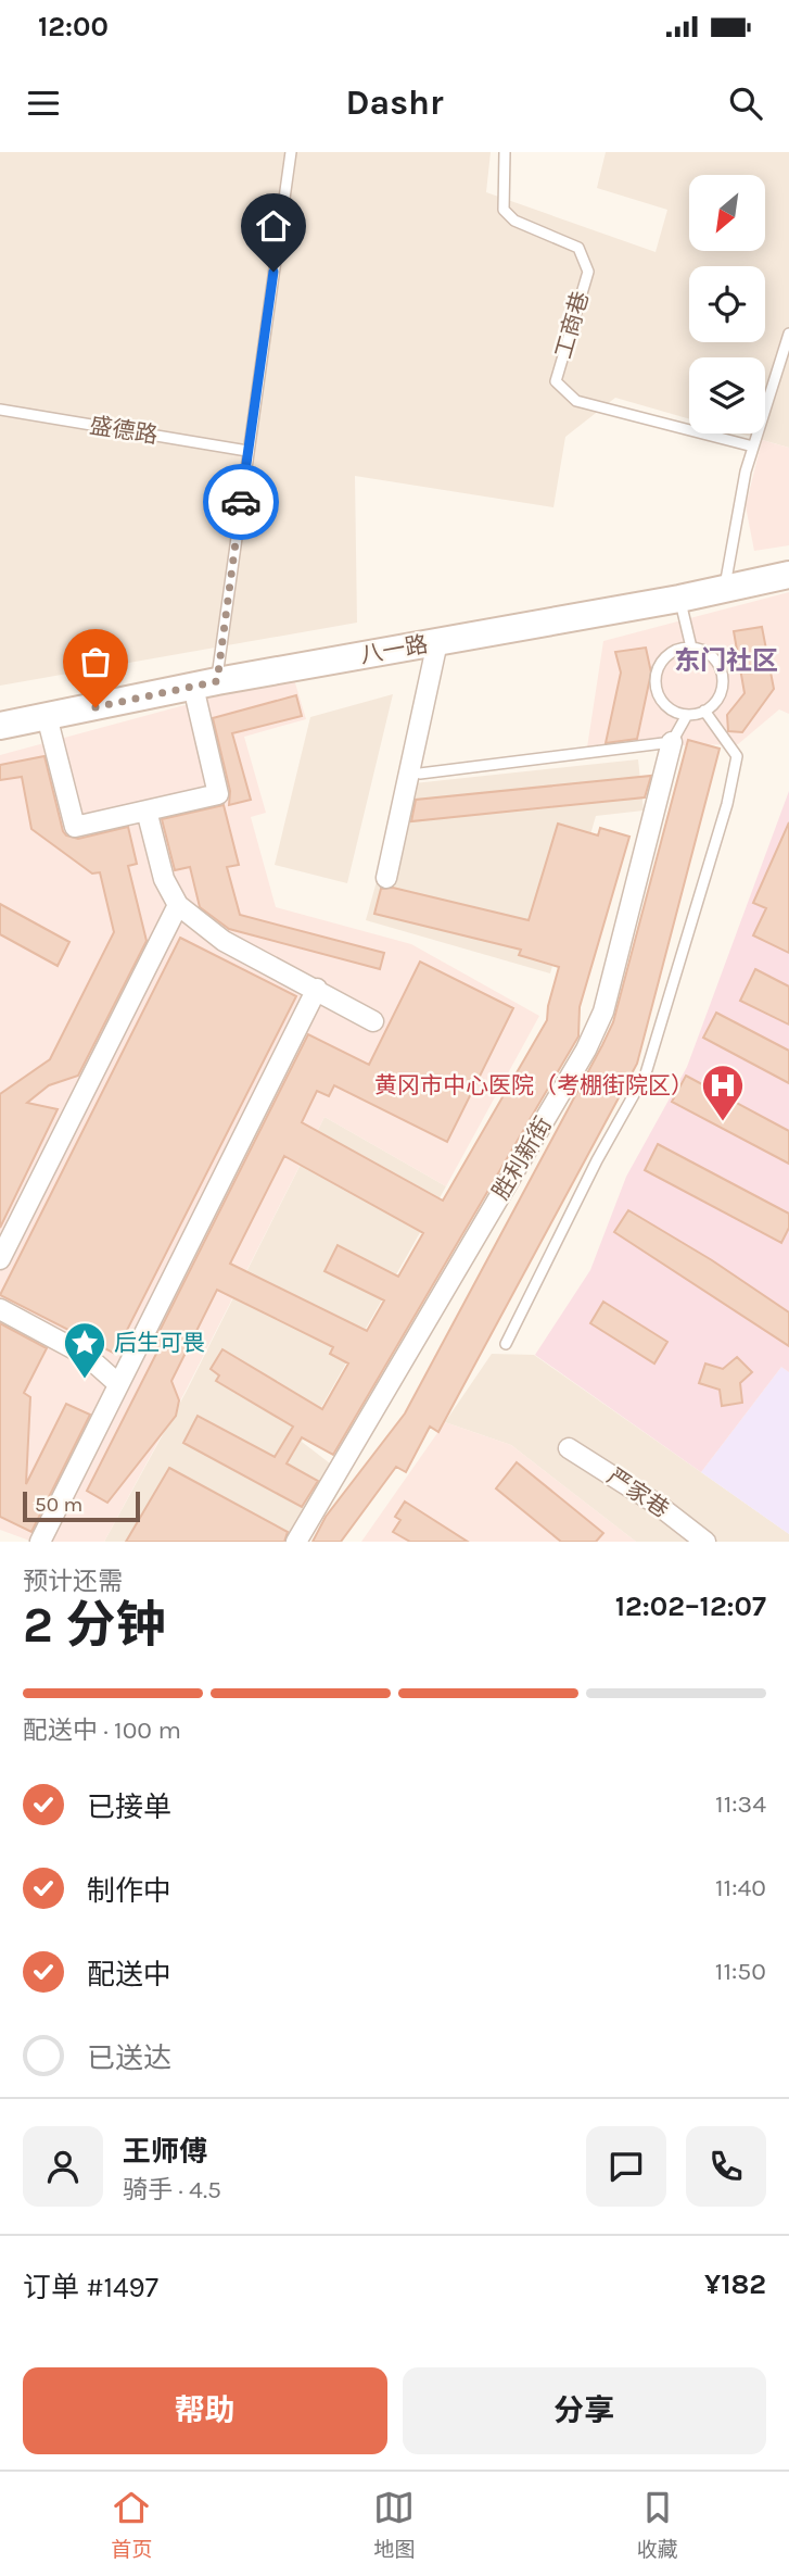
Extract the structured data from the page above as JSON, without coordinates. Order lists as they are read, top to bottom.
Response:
{
  "streets": {
    "main road": ["八一路"],
    "street": ["胜利新街", "严家巷"],
    "lane": ["工商巷", "盛德路"]
  },
  "districts": ["东门社区"],
  "places": {
    "hospital": ["黄冈市中心医院（考棚街院区）"],
    "place": ["后生可畏"]
  },
  "scale_bar": "50 m",
  "north": "bottom left",
  "page": {
    "status": "12:00",
    "header": "Dashr",
    "scale": "50 m",
    "heading": ["2 分钟", "预计还需", "12:02–12:07"],
    "panel": [
      "王师傅",
      "骑手 · 4.5",
      "订单 #1497",
      "¥182"
    ],
    "bar": "配送中 · 100 m",
    "list": [
      ["已接单", "11:34"],
      ["制作中", "11:40"],
      ["配送中", "11:50"],
      "已送达"
    ],
    "buttons": ["帮助", "分享"],
    "tabs": ["首页", "地图", "收藏"]
  }
}
